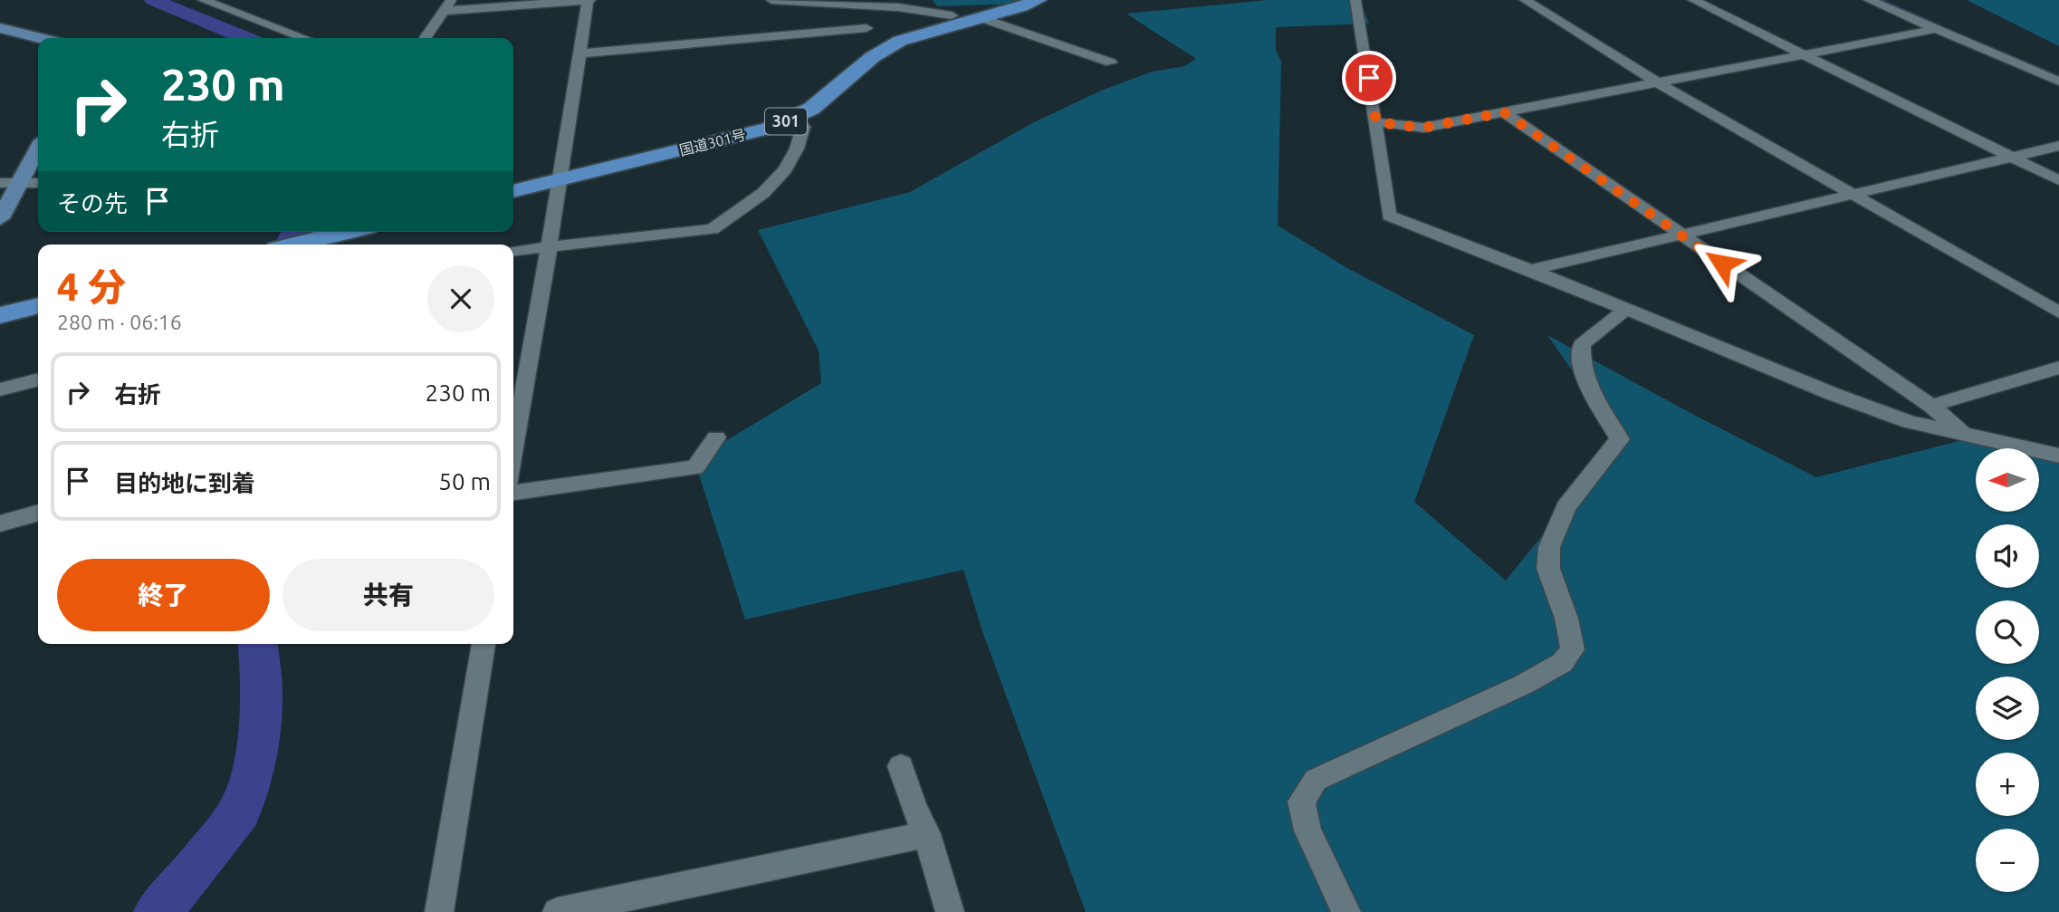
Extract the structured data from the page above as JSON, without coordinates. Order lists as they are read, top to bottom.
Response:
{
  "streets": {
    "highway": ["301", "国道301号"]
  },
  "north": "left",
  "page": {
    "turn": ["230 m", "右折"],
    "then": "その先",
    "heading": ["4 分", "280 m · 06:16"],
    "list": [
      {
        "name": "右折",
        "value": "230 m"
      },
      {
        "name": "目的地に到着",
        "value": "50 m"
      }
    ],
    "map_buttons": ["+", "−"],
    "buttons": ["終了", "共有"]
  }
}
